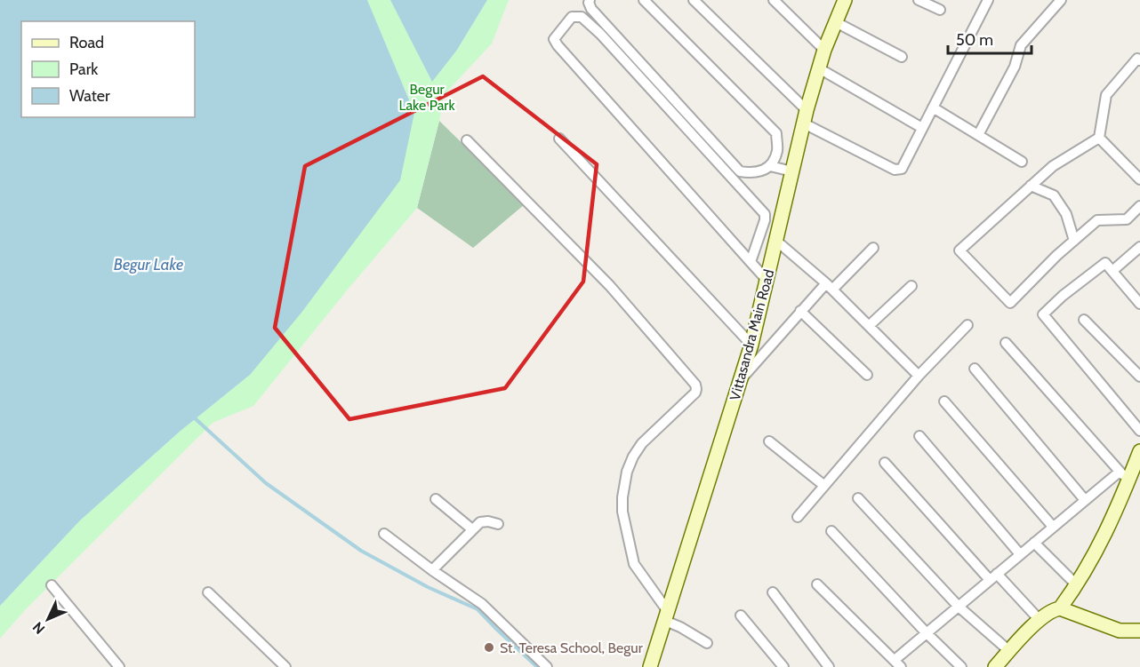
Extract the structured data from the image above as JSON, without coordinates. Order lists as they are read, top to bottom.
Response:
{
  "streets": {
    "street": ["Vittasandra Main Road"]
  },
  "water": ["Begur Lake"],
  "parks": ["Begur Lake Park"],
  "places": ["St. Teresa School, Begur"],
  "legend": ["Road", "Park", "Water"],
  "scale_bar": "50 m",
  "north": "bottom left"
}
